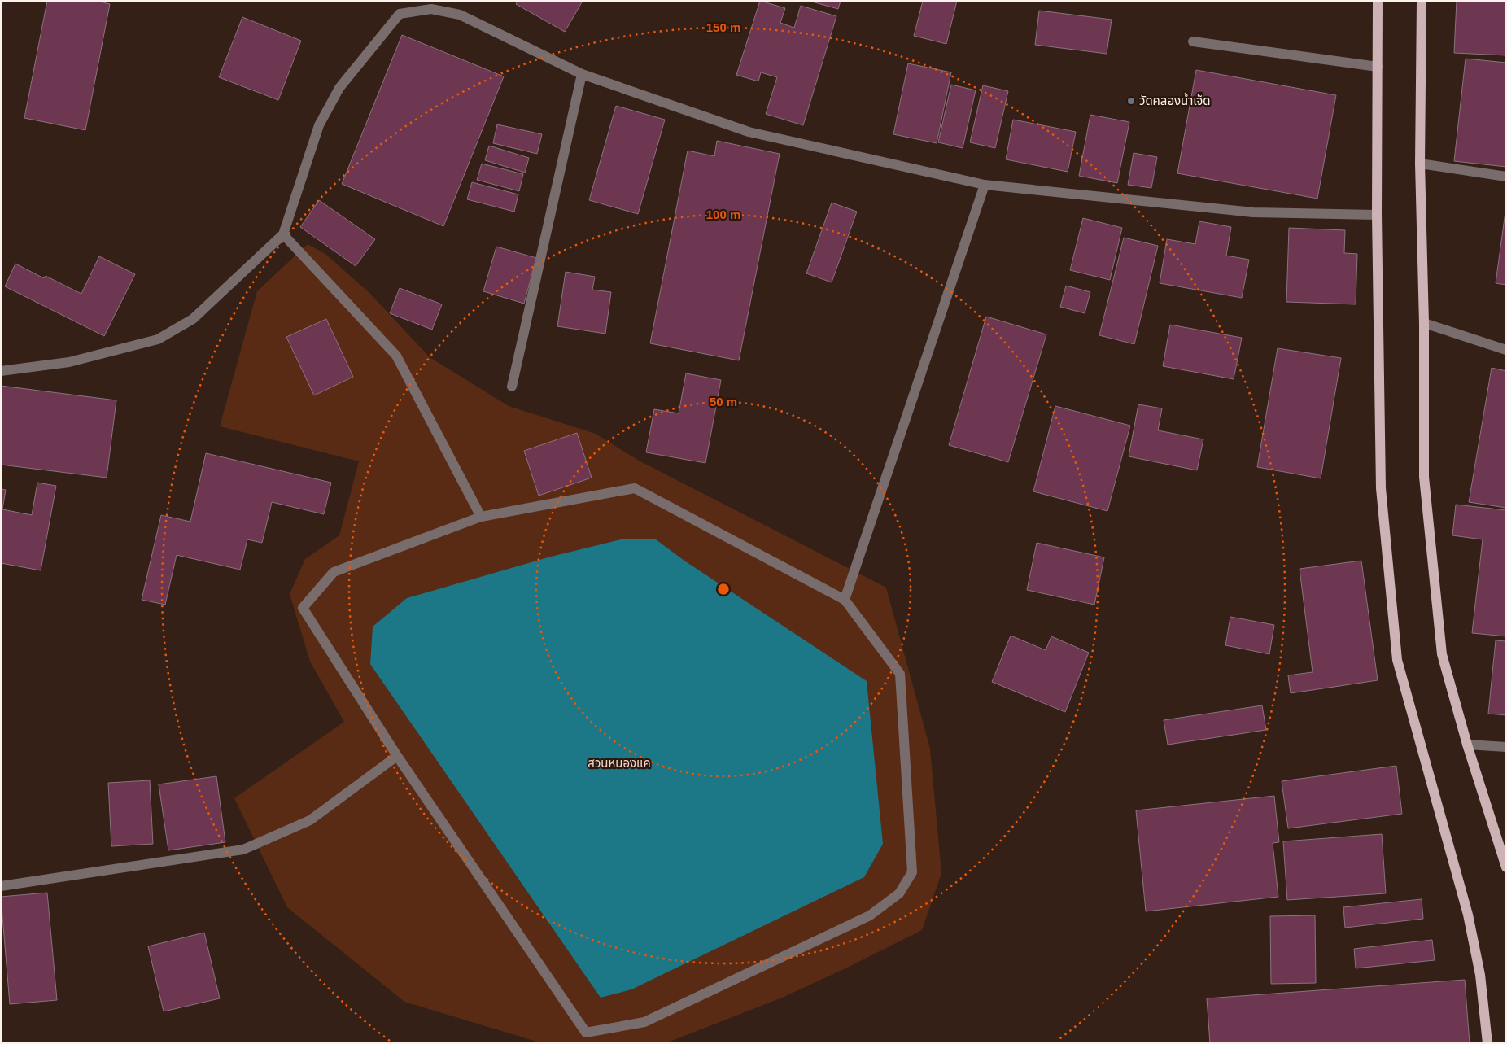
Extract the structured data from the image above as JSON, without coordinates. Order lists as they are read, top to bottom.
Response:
{
  "parks": ["สวนหนองแค"],
  "places": ["วัดคลองน้ำเจ็ด"],
  "rings": ["150 m", "100 m", "50 m"]
}
